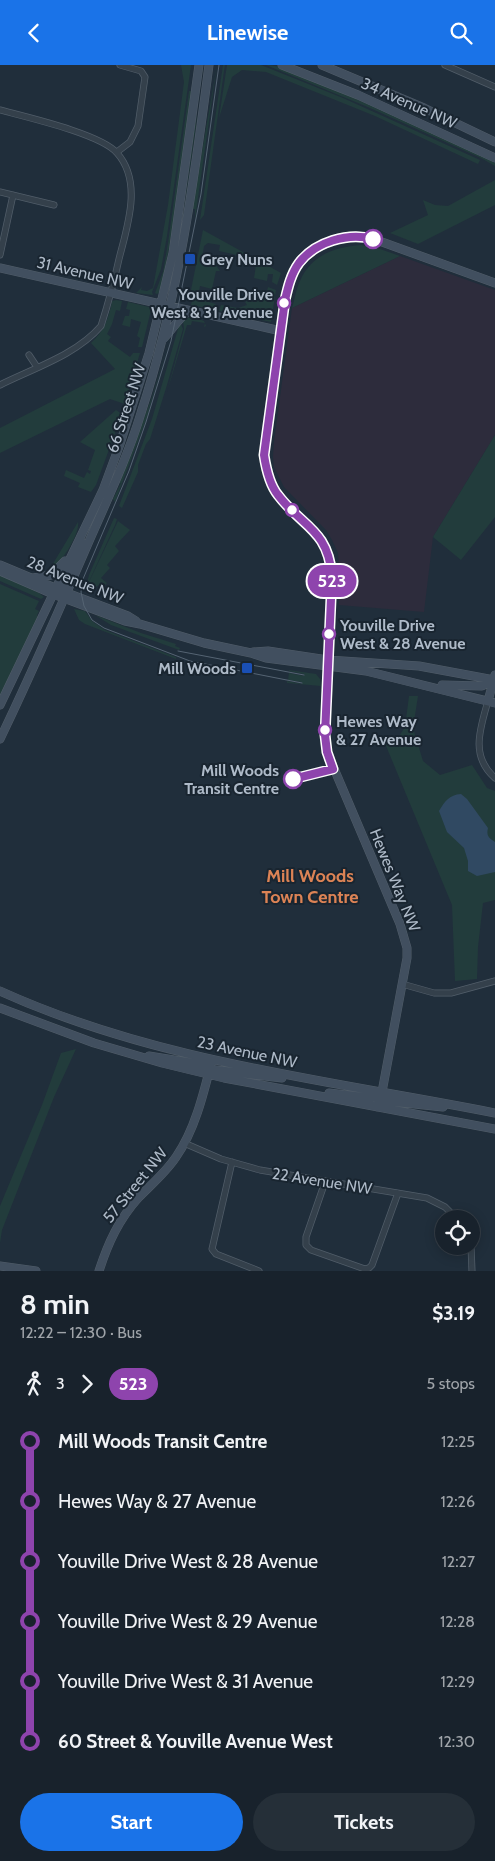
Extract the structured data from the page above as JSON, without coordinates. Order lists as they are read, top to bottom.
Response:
{
  "streets": {
    "main road": [
      "34 Avenue NW",
      "31 Avenue NW",
      "66 Street NW",
      "28 Avenue NW",
      "Hewes Way NW",
      "23 Avenue NW",
      "57 Street NW"
    ],
    "street": ["22 Avenue NW"]
  },
  "crossings": [
    ["31 Avenue NW", "66 Street NW"],
    ["31 Avenue NW", "Hewes Way NW"],
    ["66 Street NW", "28 Avenue NW"],
    ["28 Avenue NW", "Hewes Way NW"],
    ["Hewes Way NW", "23 Avenue NW"],
    ["23 Avenue NW", "57 Street NW"],
    ["22 Avenue NW", "57 Street NW"]
  ],
  "districts": ["Mill Woods Town Centre"],
  "places": {
    "transit": ["Grey Nuns", "Mill Woods"],
    "other": [
      "Youville Drive West & 31 Avenue",
      "Youville Drive West & 28 Avenue",
      "Hewes Way & 27 Avenue",
      "Mill Woods Transit Centre"
    ]
  },
  "lines": ["bus line 523"],
  "page": {
    "header": "Linewise",
    "on_map": "523",
    "heading": ["8 min", "12:22 – 12:30 · Bus", "$3.19"],
    "legs": ["3", "523", "5 stops"],
    "list": [
      {
        "name": "Mill Woods Transit Centre",
        "value": "12:25"
      },
      {
        "name": "Hewes Way & 27 Avenue",
        "value": "12:26"
      },
      {
        "name": "Youville Drive West & 28 Avenue",
        "value": "12:27"
      },
      {
        "name": "Youville Drive West & 29 Avenue",
        "value": "12:28"
      },
      {
        "name": "Youville Drive West & 31 Avenue",
        "value": "12:29"
      },
      {
        "name": "60 Street & Youville Avenue West",
        "value": "12:30"
      }
    ],
    "buttons": ["Start", "Tickets"]
  }
}
